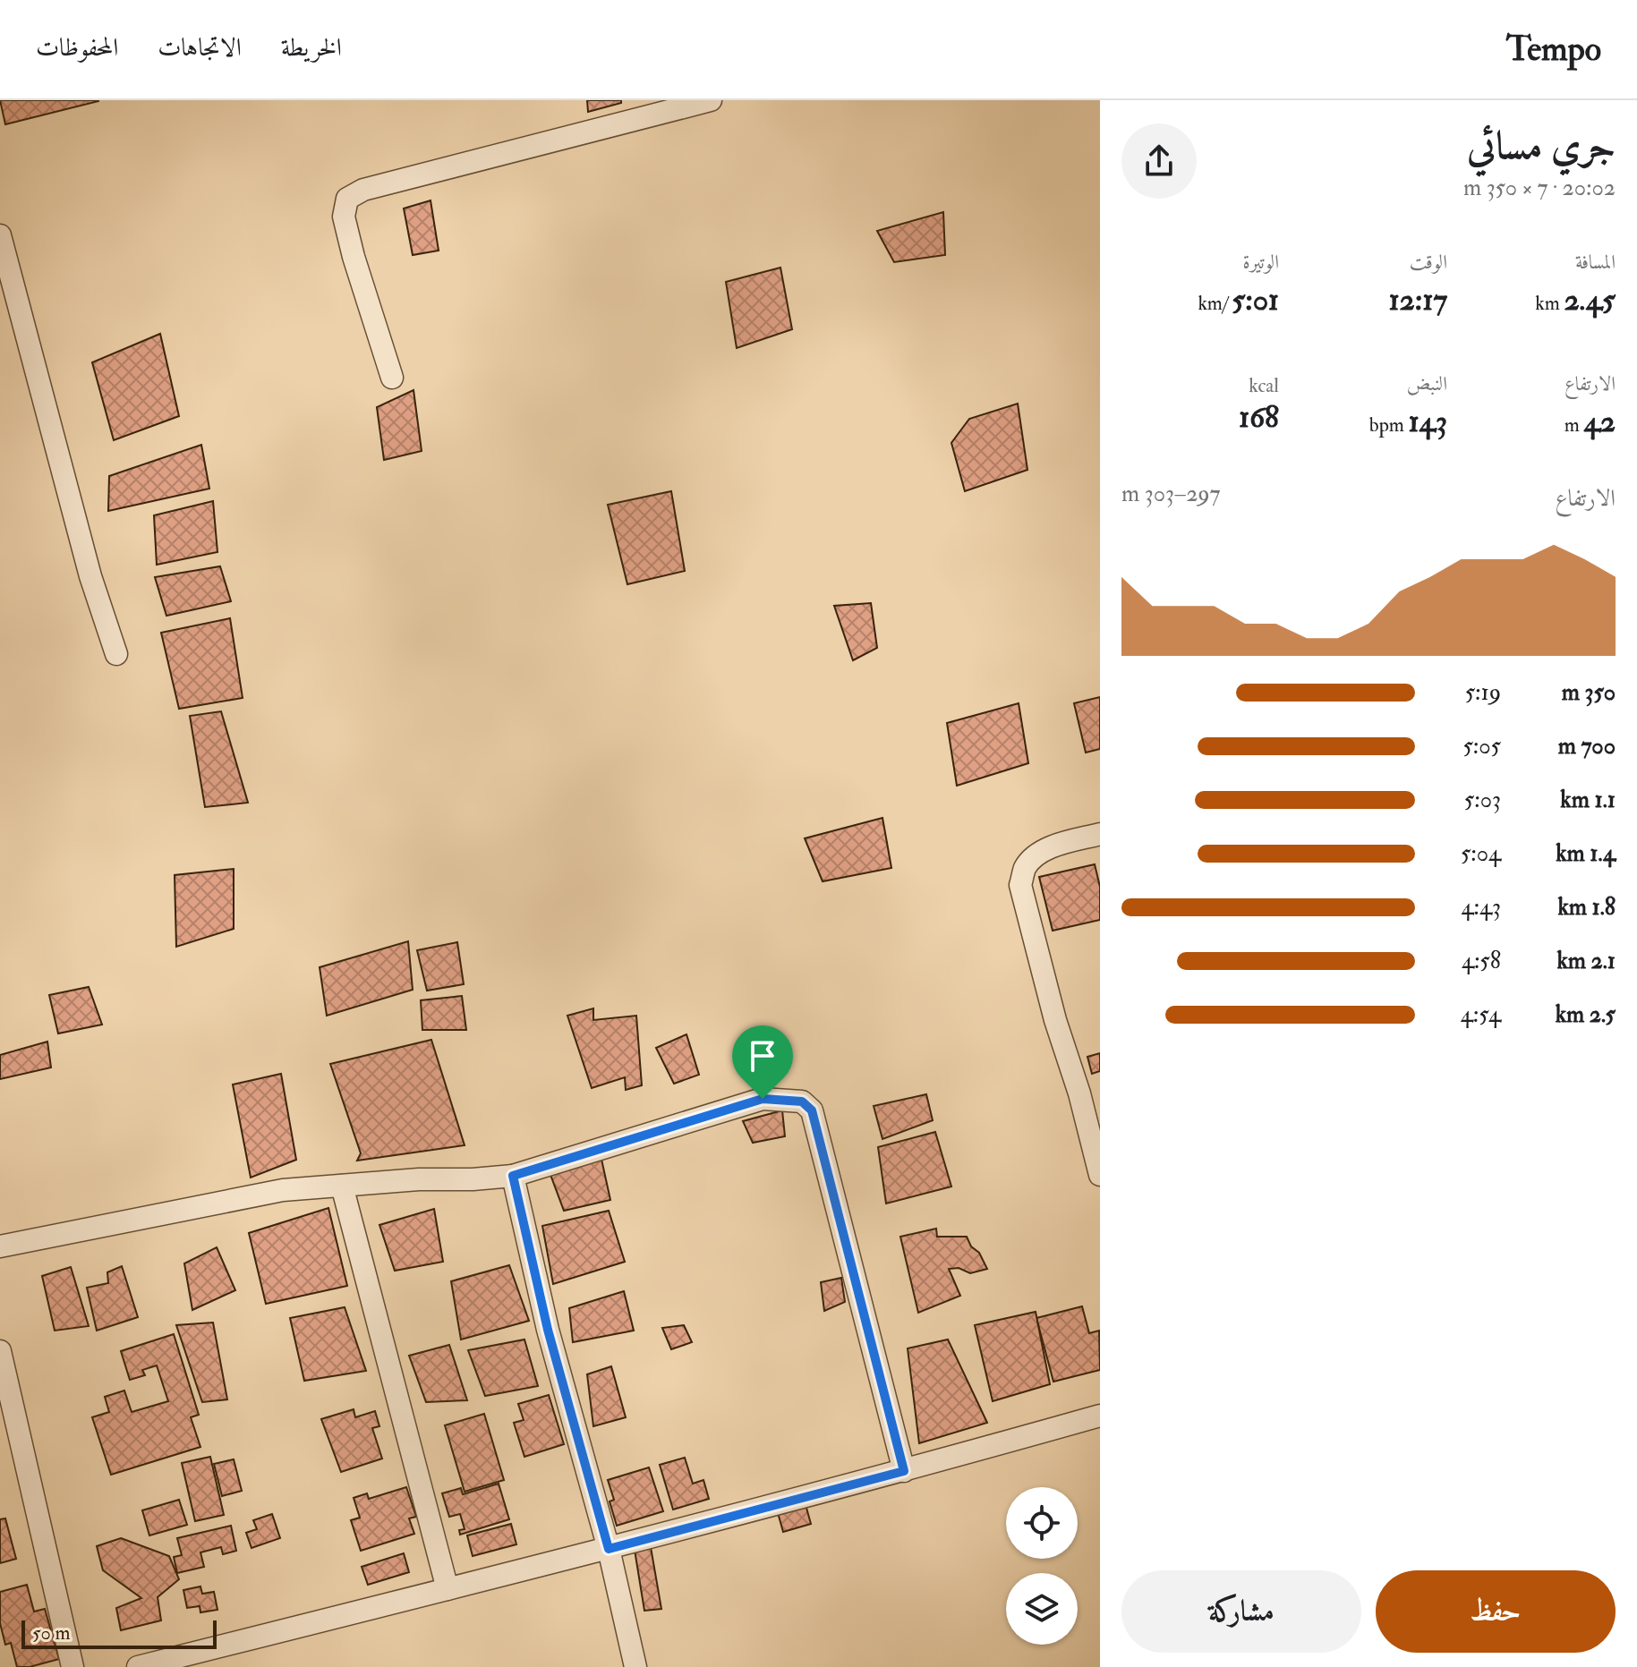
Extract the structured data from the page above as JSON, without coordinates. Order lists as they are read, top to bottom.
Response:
{
  "scale_bar": "50 m",
  "page": {
    "header": "Tempo",
    "nav": ["الخريطة", "الاتجاهات", "المحفوظات"],
    "heading": ["جري مسائي", "20:02 · 7 × 350 m"],
    "stats": [
      ["المسافة", "2.45 km"],
      ["الوقت", "12:17"],
      ["الوتيرة", "5:01 /km"],
      ["الارتفاع", "42 m"],
      ["النبض", "143 bpm"],
      ["kcal", "168"]
    ],
    "chart": ["الارتفاع", "297–303 m"],
    "list": [
      {
        "name": "350 m",
        "note": "5:19"
      },
      {
        "name": "700 m",
        "note": "5:05"
      },
      {
        "name": "1.1 km",
        "note": "5:03"
      },
      {
        "name": "1.4 km",
        "note": "5:04"
      },
      {
        "name": "1.8 km",
        "note": "4:43"
      },
      {
        "name": "2.1 km",
        "note": "4:58"
      },
      {
        "name": "2.5 km",
        "note": "4:54"
      }
    ],
    "buttons": ["حفظ", "مشاركة"],
    "scale": "50 m"
  }
}
